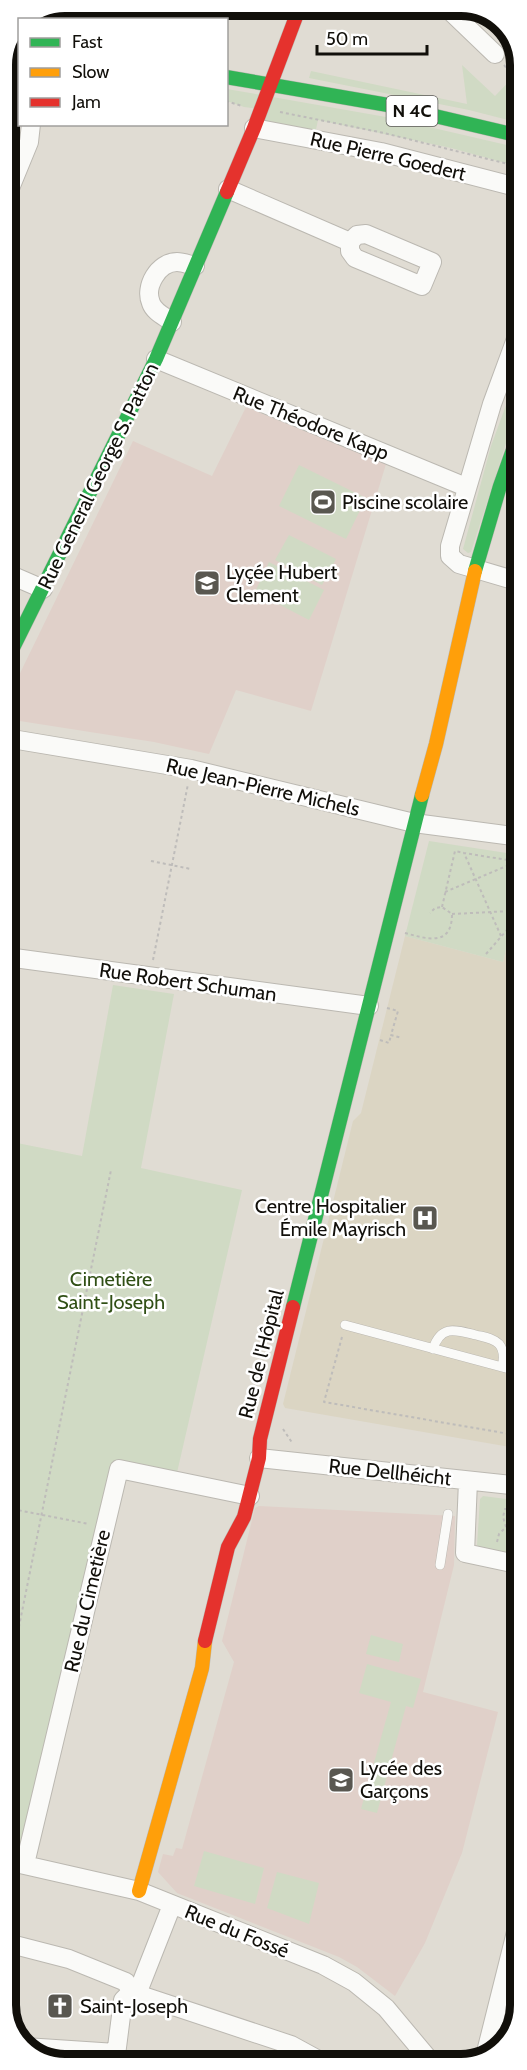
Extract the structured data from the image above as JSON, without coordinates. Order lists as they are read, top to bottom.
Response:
{
  "streets": {
    "street": [
      "N 4C",
      "Rue Pierre Goedert",
      "Rue Théodore Kapp",
      "Rue General George S. Patton",
      "Rue Jean-Pierre Michels",
      "Rue Robert Schuman",
      "Rue de l'Hôpital",
      "Rue Dellhéicht",
      "Rue du Cimetière",
      "Rue du Fossé"
    ]
  },
  "crossings": [
    ["N 4C", "Rue General George S. Patton"],
    ["Rue Pierre Goedert", "Rue General George S. Patton"],
    ["Rue Théodore Kapp", "Rue General George S. Patton"],
    ["Rue Jean-Pierre Michels", "Rue de l'Hôpital"],
    ["Rue Robert Schuman", "Rue de l'Hôpital"],
    ["Rue de l'Hôpital", "Rue Dellhéicht"],
    ["Rue de l'Hôpital", "Rue du Cimetière"],
    ["Rue de l'Hôpital", "Rue du Fossé"],
    ["Rue du Cimetière", "Rue du Fossé"]
  ],
  "parks": ["Cimetière Saint-Joseph"],
  "places": {
    "sports": ["Piscine scolaire"],
    "school or university": ["Lyçée Hubert Clement", "Lycée des Garçons"],
    "hospital": ["Centre Hospitalier Émile Mayrisch"],
    "church": ["Saint-Joseph"]
  },
  "legend": ["Fast", "Slow", "Jam"],
  "scale_bar": "50 m"
}
